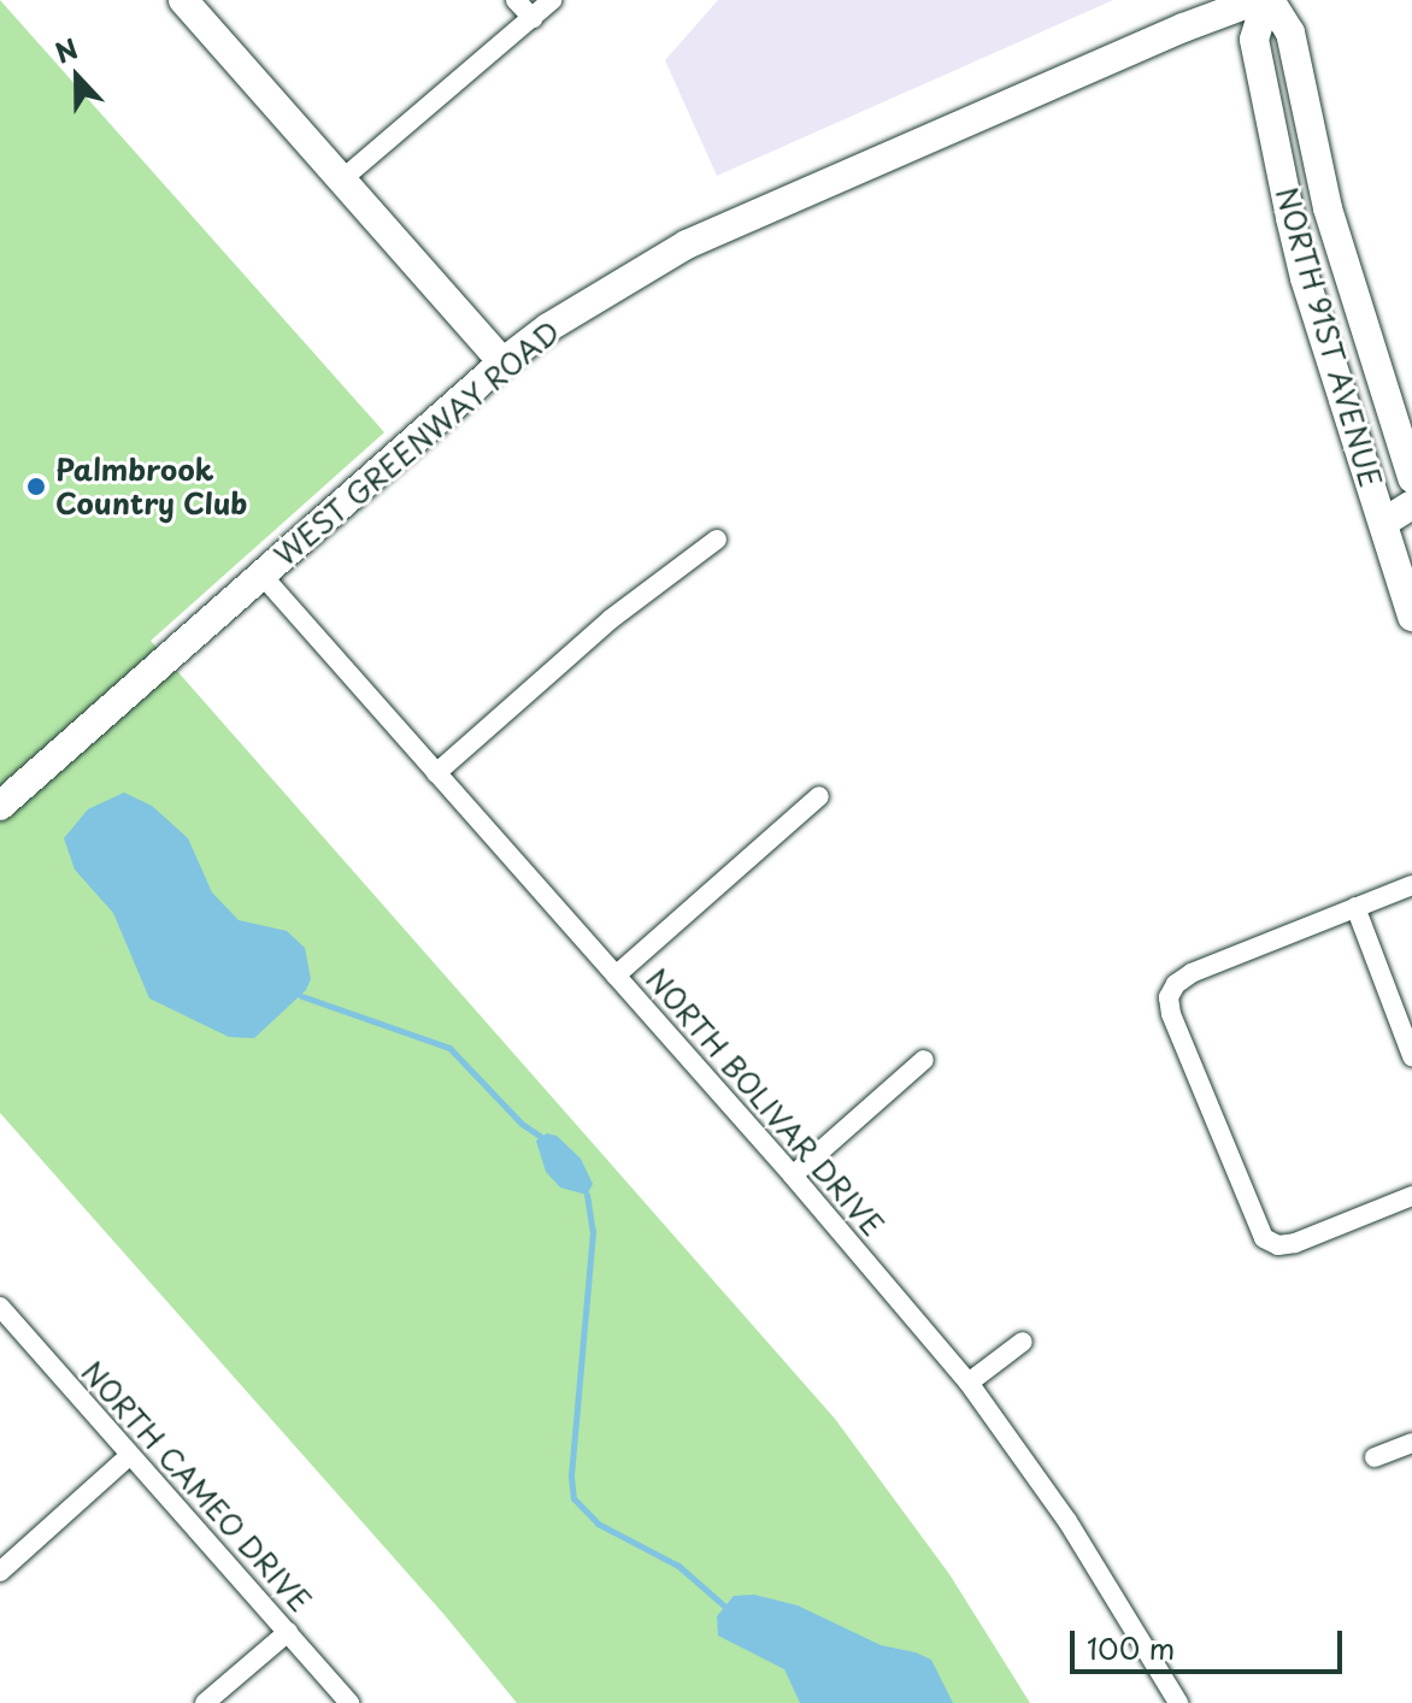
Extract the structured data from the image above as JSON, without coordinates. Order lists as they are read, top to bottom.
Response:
{
  "streets": {
    "street": [
      "NORTH 91ST AVENUE",
      "WEST GREENWAY ROAD",
      "NORTH BOLIVAR DRIVE",
      "NORTH CAMEO DRIVE"
    ]
  },
  "crossings": [
    ["WEST GREENWAY ROAD", "NORTH BOLIVAR DRIVE"]
  ],
  "places": ["Palmbrook Country Club"],
  "scale_bar": "100 m",
  "north": "top"
}
